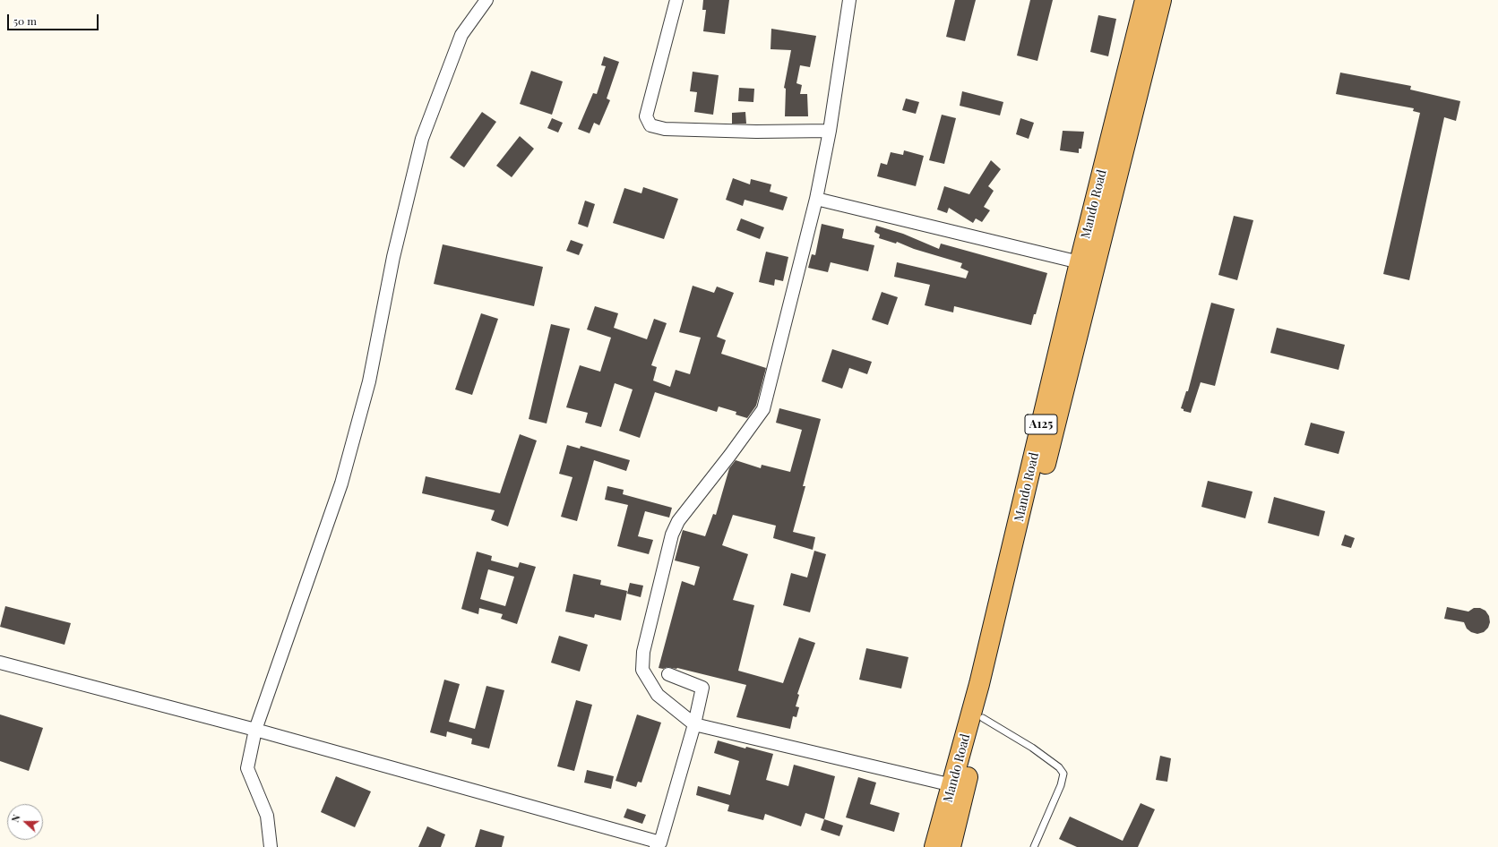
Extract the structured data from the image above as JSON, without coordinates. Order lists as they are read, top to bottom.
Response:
{
  "streets": {
    "highway": ["Mando Road", "A125"]
  },
  "scale_bar": "50 m",
  "north": "left"
}
